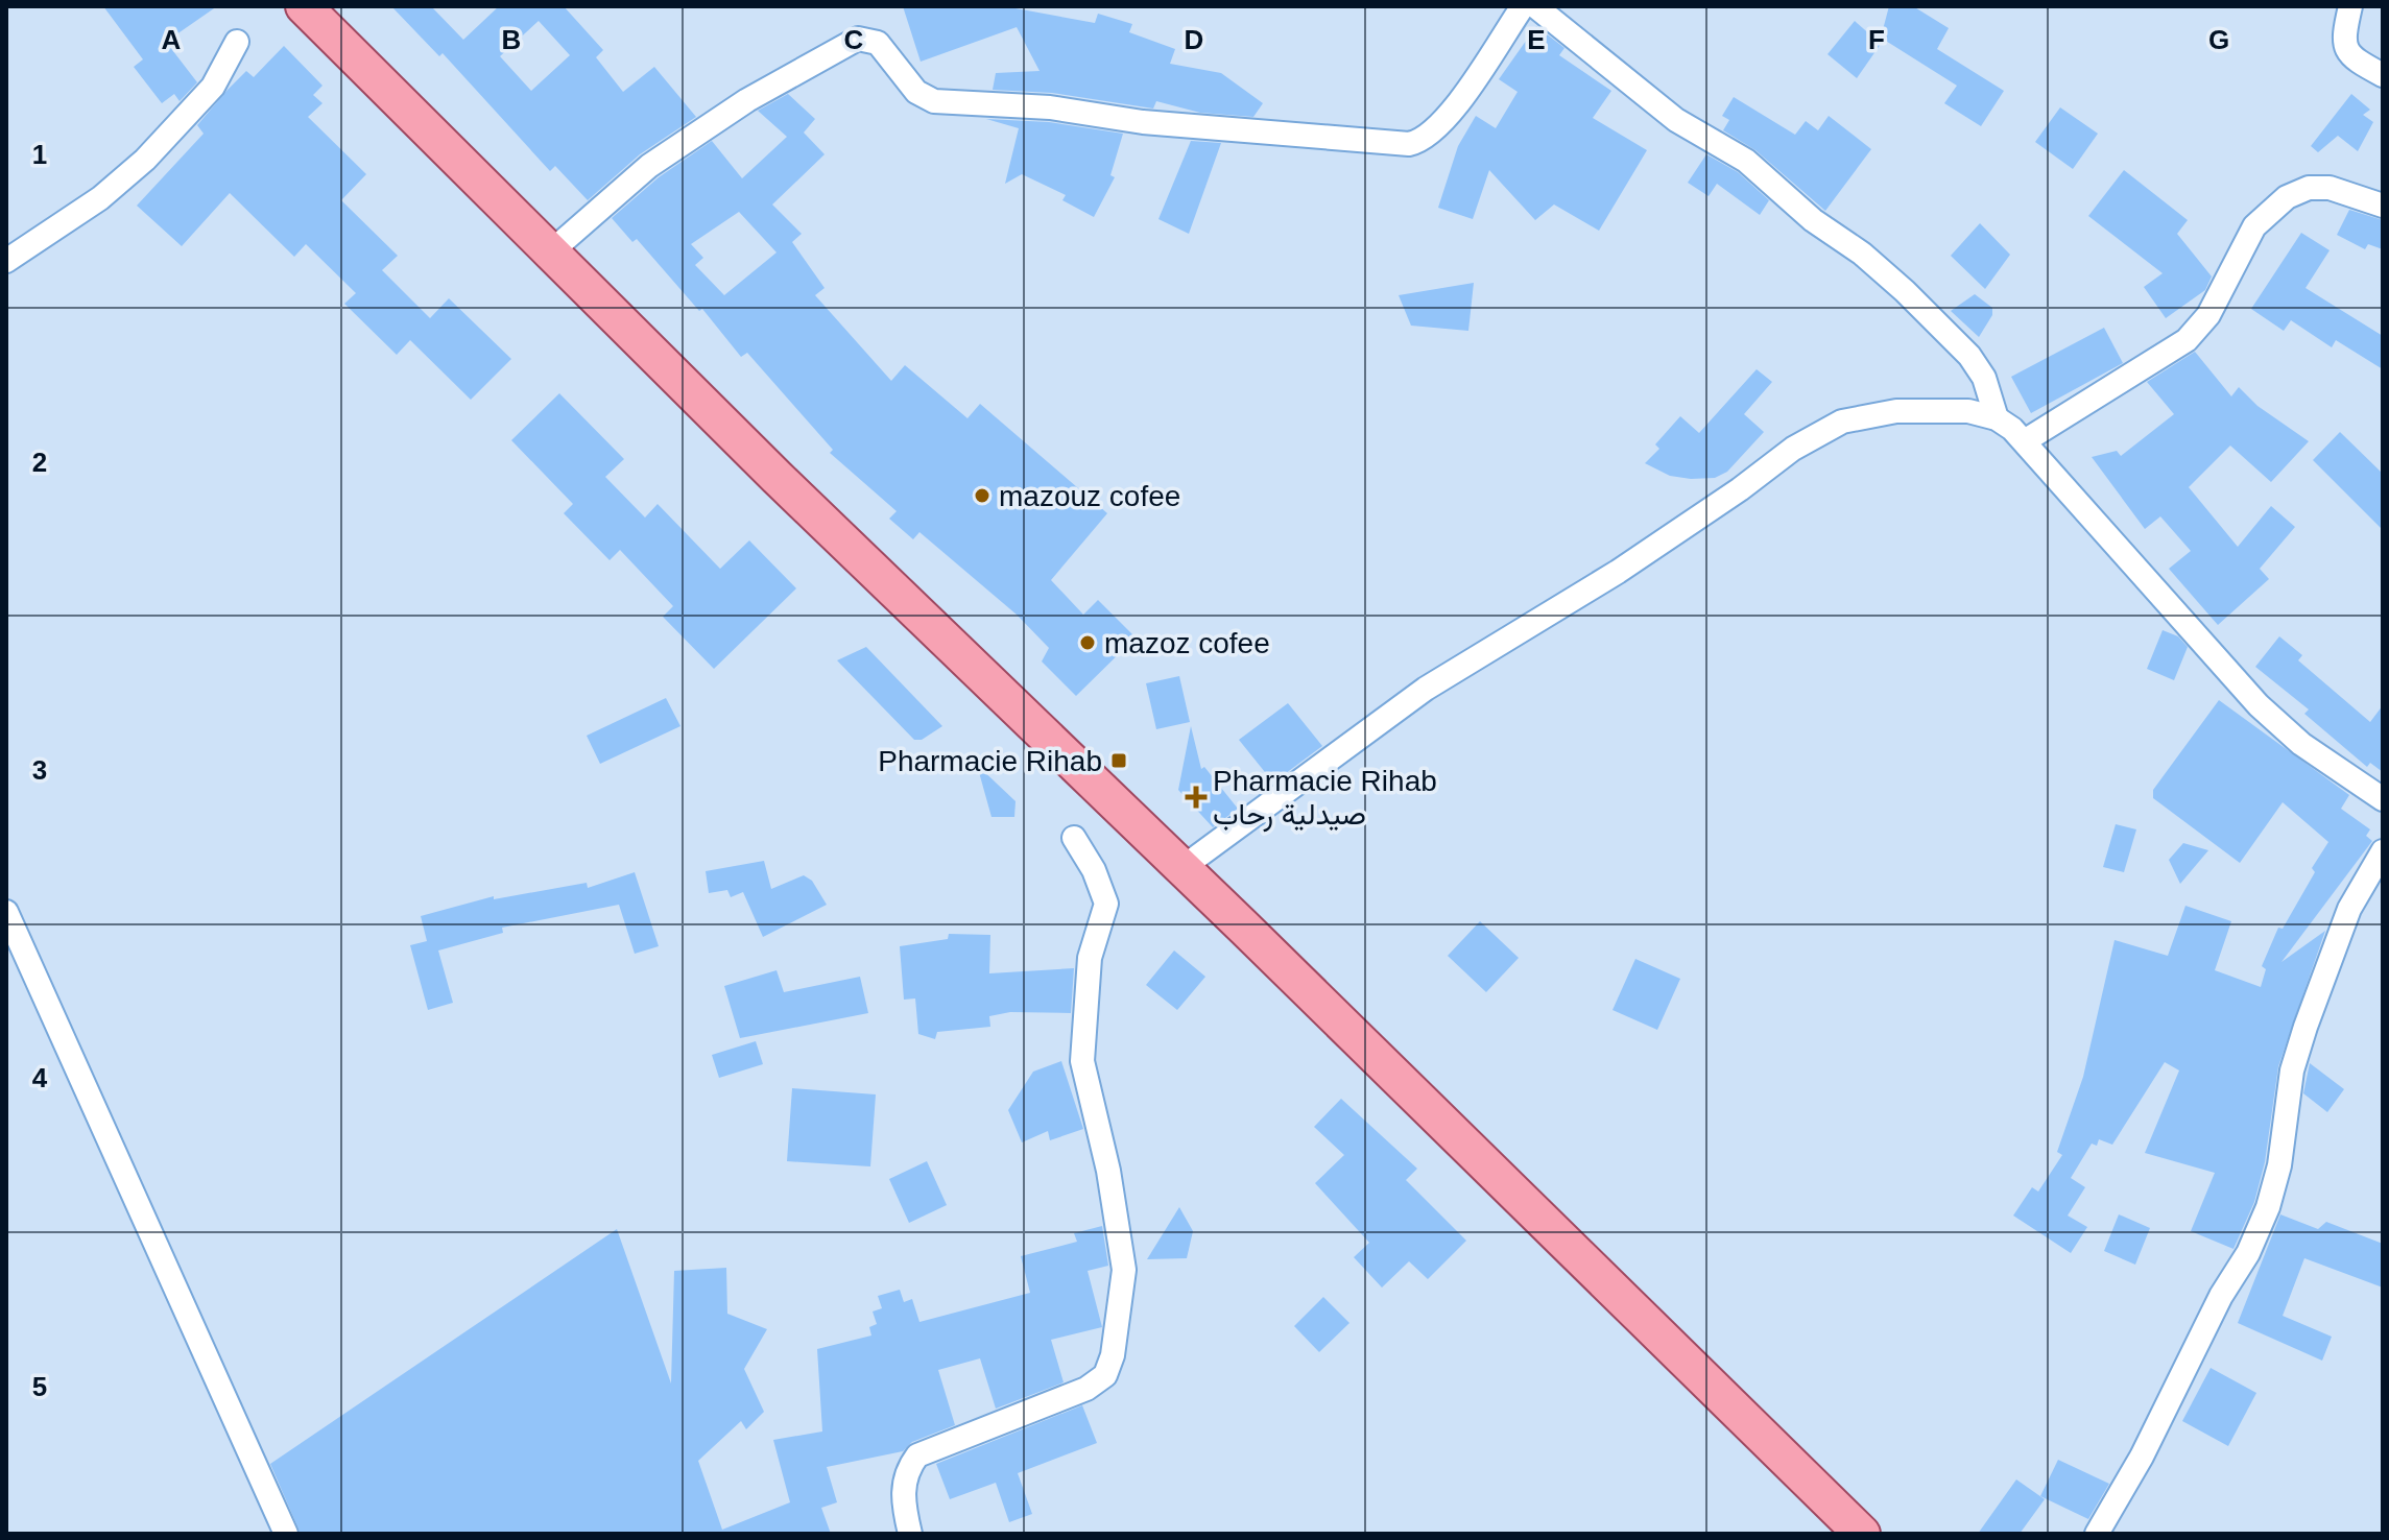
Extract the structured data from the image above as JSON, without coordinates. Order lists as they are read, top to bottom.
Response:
{
  "places": {
    "other": ["mazouz cofee", "mazoz cofee"],
    "transit": ["Pharmacie Rihab"],
    "health": ["Pharmacie Rihab صيدلية رحاب"]
  },
  "grid": {
    "columns": [
      "A",
      "B",
      "C",
      "D",
      "E",
      "F",
      "G"
    ],
    "rows": [
      "1",
      "2",
      "3",
      "4",
      "5"
    ]
  }
}
